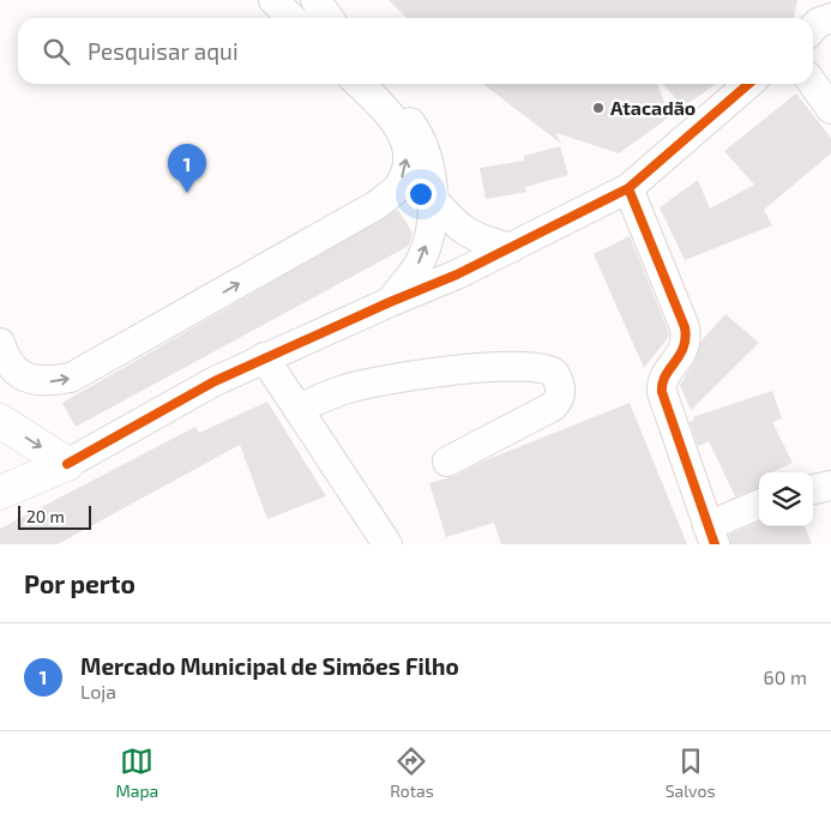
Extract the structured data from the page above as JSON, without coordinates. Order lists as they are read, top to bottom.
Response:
{
  "places": ["Atacadão"],
  "scale_bar": "20 m",
  "page": {
    "search": "Pesquisar aqui",
    "pins": "1",
    "scale": "20 m",
    "heading": "Por perto",
    "list": [
      {
        "mark": "1",
        "name": "Mercado Municipal de Simões Filho",
        "note": "Loja",
        "value": "60 m"
      }
    ],
    "nav": ["Mapa", "Rotas", "Salvos"]
  }
}
